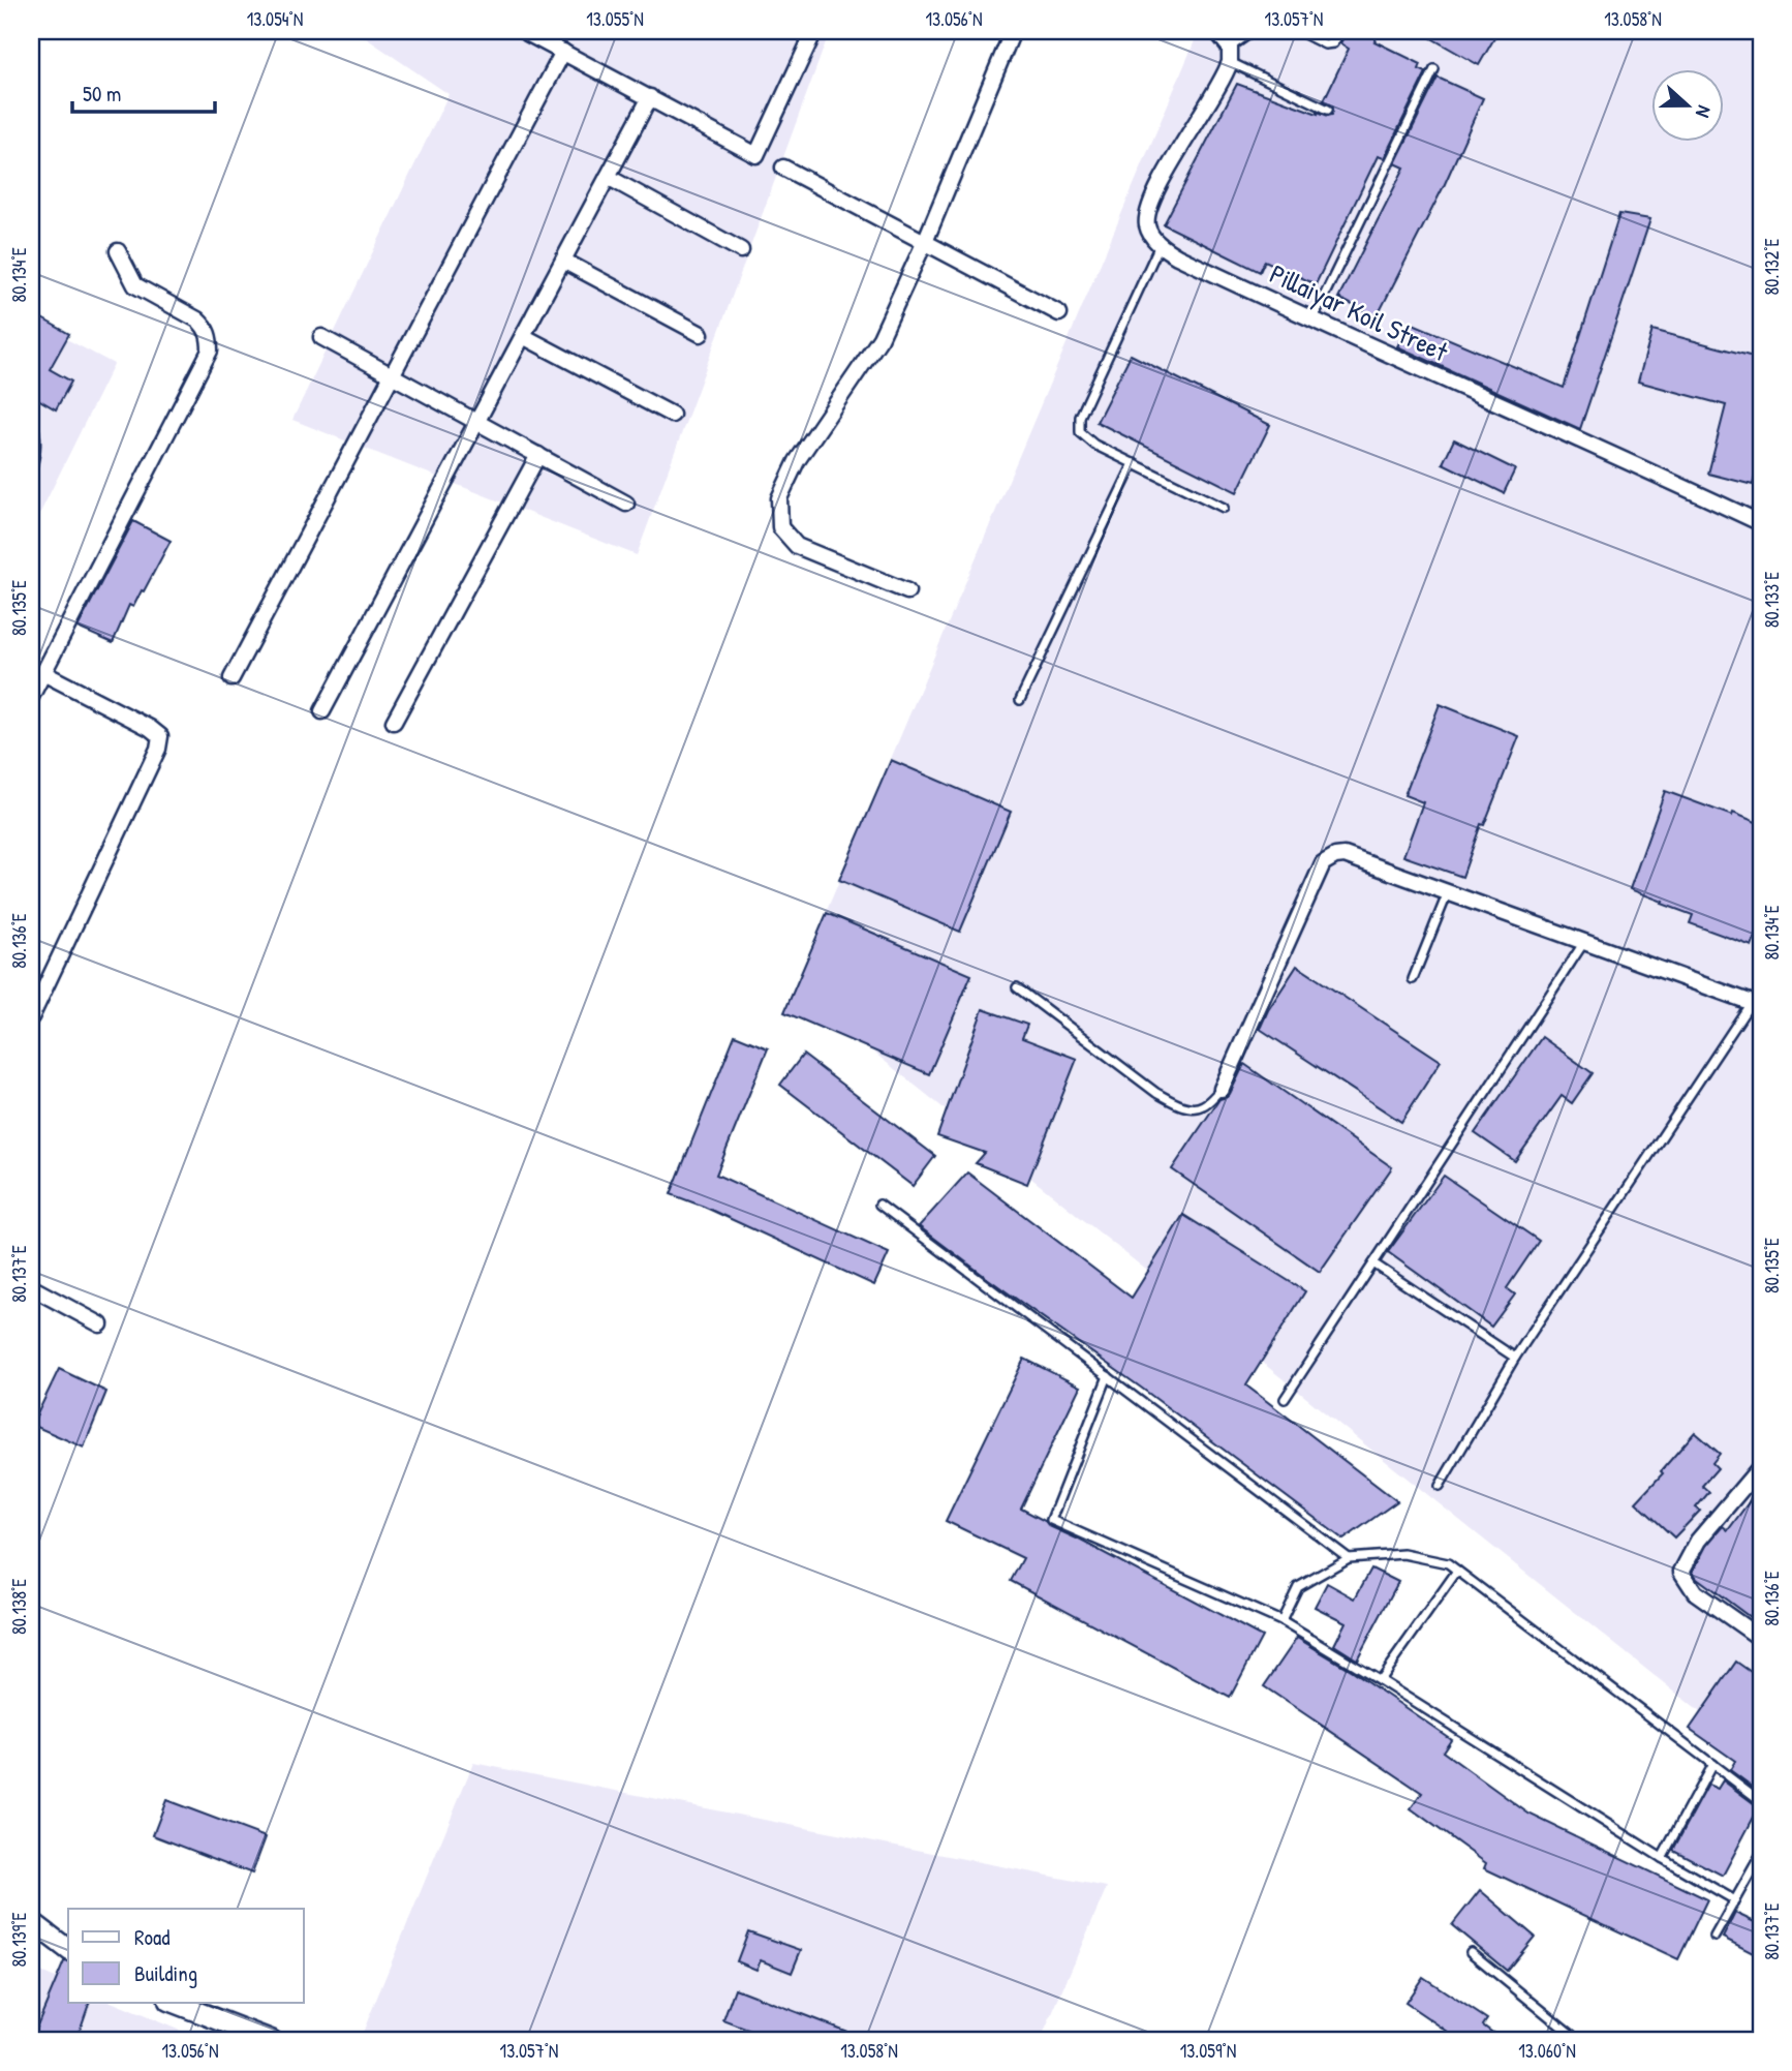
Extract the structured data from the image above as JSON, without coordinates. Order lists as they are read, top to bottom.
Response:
{
  "streets": {
    "street": ["Pillaiyar Koil Street"]
  },
  "legend": ["Road", "Building"],
  "scale_bar": "50 m",
  "north": "right",
  "coordinates": [
    "13.054°N",
    "13.055°N",
    "13.056°N",
    "13.057°N",
    "13.058°N",
    "80.132°E",
    "80.134°E",
    "80.133°E",
    "80.135°E",
    "80.136°E",
    "80.137°E",
    "80.138°E",
    "80.139°E",
    "13.059°N",
    "13.060°N"
  ]
}
